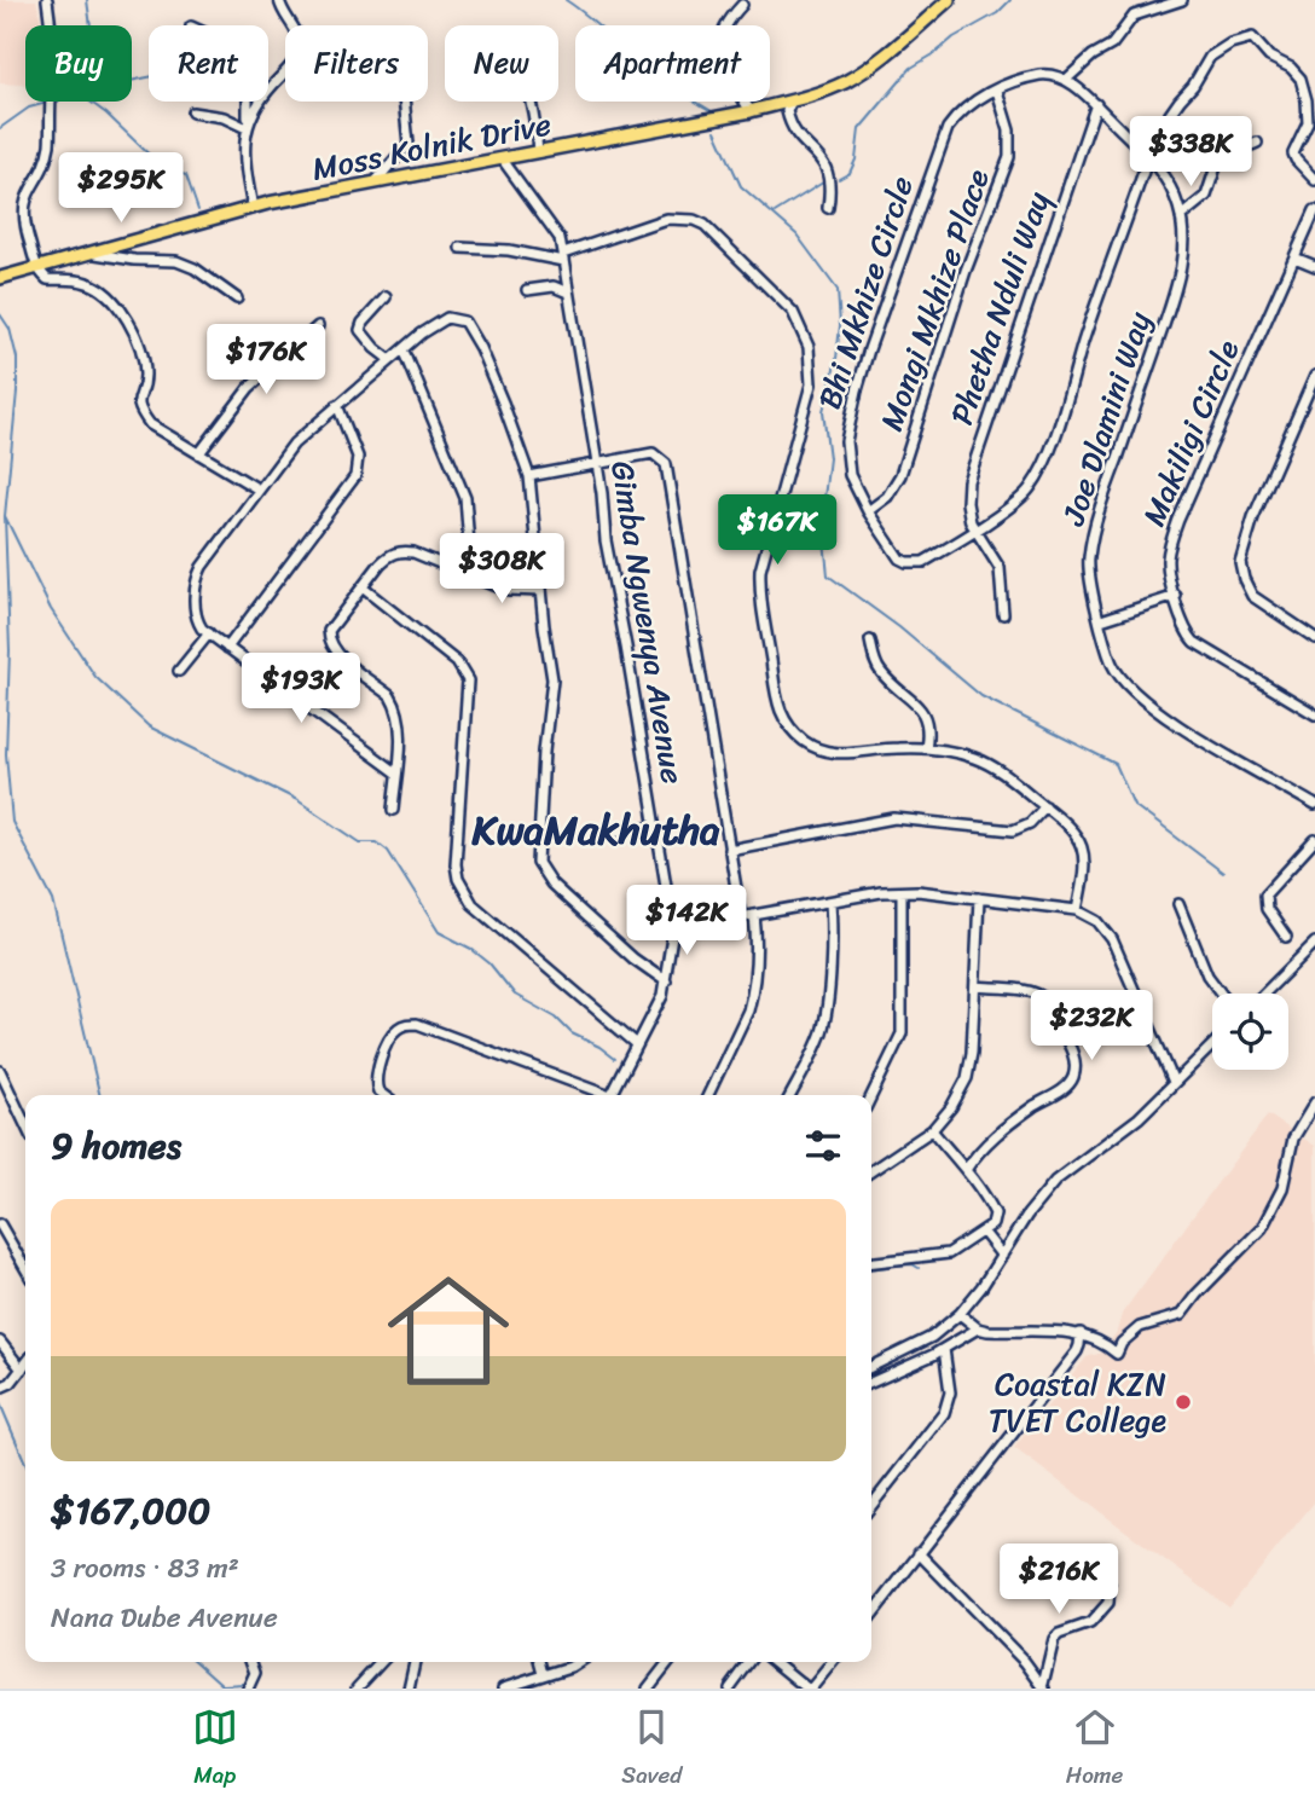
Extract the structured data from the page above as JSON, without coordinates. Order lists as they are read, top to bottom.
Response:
{
  "streets": {
    "main road": ["Moss Kolnik Drive"],
    "street": [
      "Bhi Mkhize Circle",
      "Mongi Mkhize Place",
      "Phetha Nduli Way",
      "Joe Dlamini Way",
      "Makiligi Circle",
      "Gimba Ngwenya Avenue"
    ]
  },
  "crossings": [
    ["Moss Kolnik Drive", "Gimba Ngwenya Avenue"],
    ["Bhi Mkhize Circle", "Mongi Mkhize Place"],
    ["Bhi Mkhize Circle", "Phetha Nduli Way"]
  ],
  "districts": ["KwaMakhutha"],
  "places": ["Coastal KZN TVET College"],
  "page": {
    "chip": [
      "Buy",
      "Rent",
      "Filters",
      "New",
      "Apartment"
    ],
    "price": [
      "$338K",
      "$295K",
      "$176K",
      "$167K",
      "$308K",
      "$193K",
      "$142K",
      "$232K",
      "$216K"
    ],
    "heading": "9 homes",
    "list": [
      {
        "name": "$167,000",
        "note": "3 rooms · 83 m² · Nana Dube Avenue"
      }
    ],
    "tabs": ["Map", "Saved", "Home"]
  }
}
